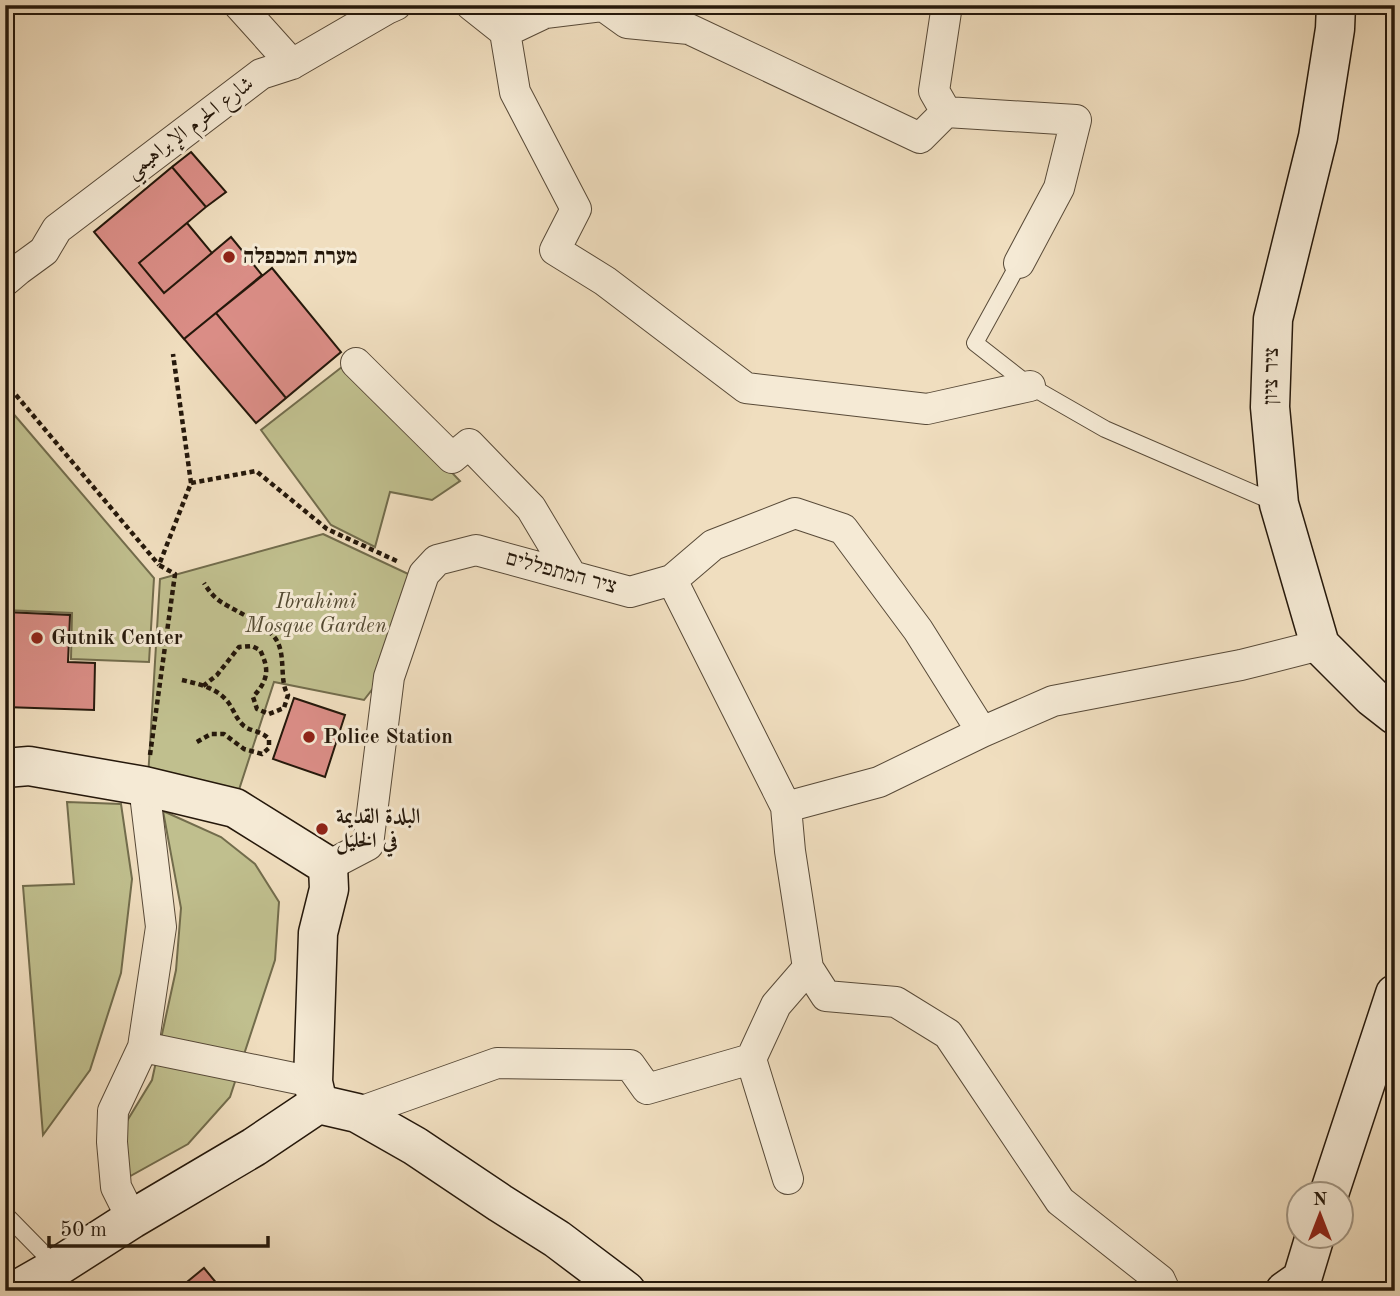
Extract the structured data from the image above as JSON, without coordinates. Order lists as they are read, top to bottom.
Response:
{
  "streets": {
    "street": ["شارع الحرم الإبراهيمي", "ציר ציון", "ציר המתפללים"]
  },
  "parks": ["Ibrahimi Mosque Garden"],
  "places": [
    "מערת המכפלה",
    "Gutnik Center",
    "Police Station",
    "البلدة القديمة في الخليل"
  ],
  "scale_bar": "50 m",
  "north": "top"
}
